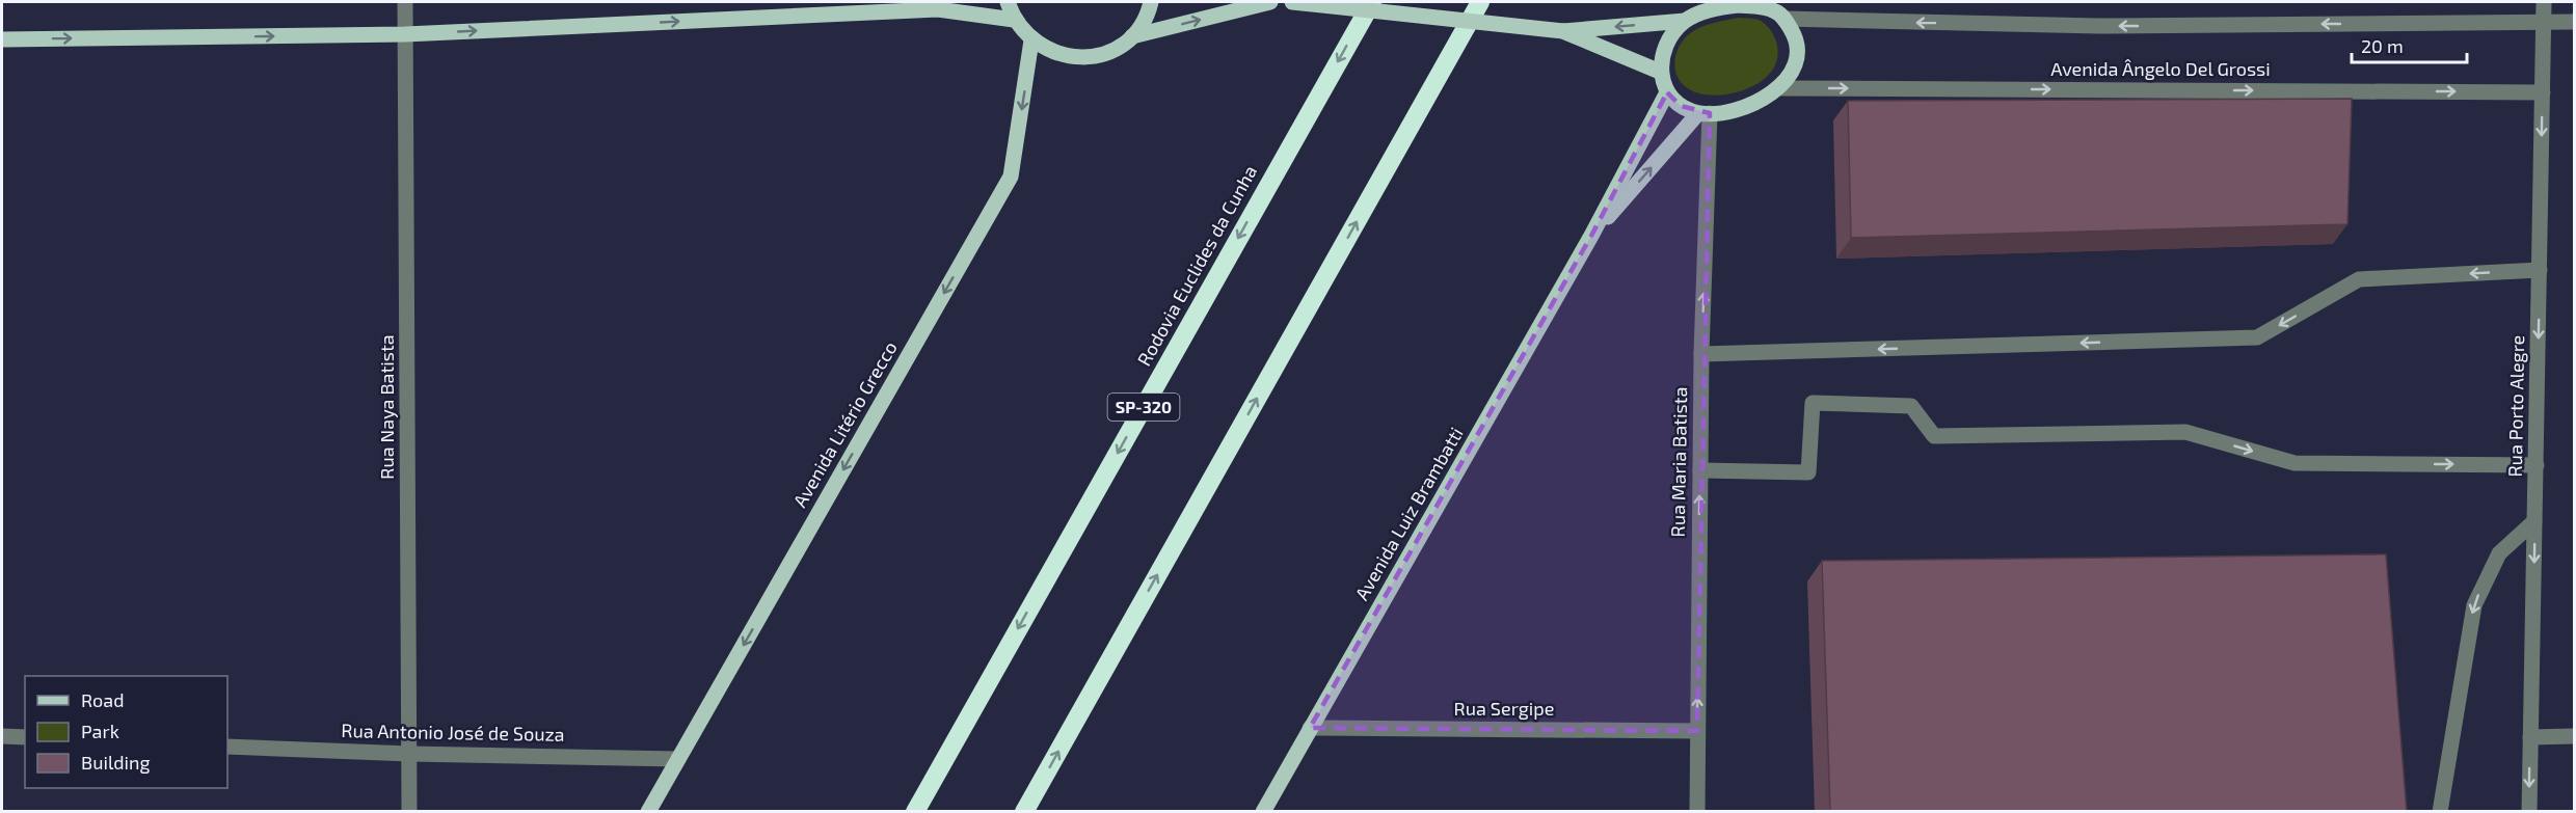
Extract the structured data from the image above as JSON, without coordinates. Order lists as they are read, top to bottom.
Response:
{
  "streets": {
    "highway": ["Rodovia Euclides da Cunha", "SP-320"],
    "main road": ["Avenida Litério Grecco", "Avenida Luiz Brambatti"],
    "street": [
      "Avenida Ângelo Del Grossi",
      "Rua Porto Alegre",
      "Rua Naya Batista",
      "Rua Maria Batista",
      "Rua Sergipe",
      "Rua Antonio José de Souza"
    ]
  },
  "crossings": [
    ["Avenida Ângelo Del Grossi", "Rua Porto Alegre"],
    ["Avenida Ângelo Del Grossi", "Rua Maria Batista"],
    ["Rua Naya Batista", "Rua Antonio José de Souza"],
    ["Avenida Litério Grecco", "Rua Antonio José de Souza"],
    ["Rua Maria Batista", "Rua Sergipe"],
    ["Avenida Luiz Brambatti", "Rua Sergipe"]
  ],
  "one_way": ["Avenida Litério Grecco", "Rua Maria Batista"],
  "legend": ["Road", "Park", "Building"],
  "scale_bar": "20 m"
}
